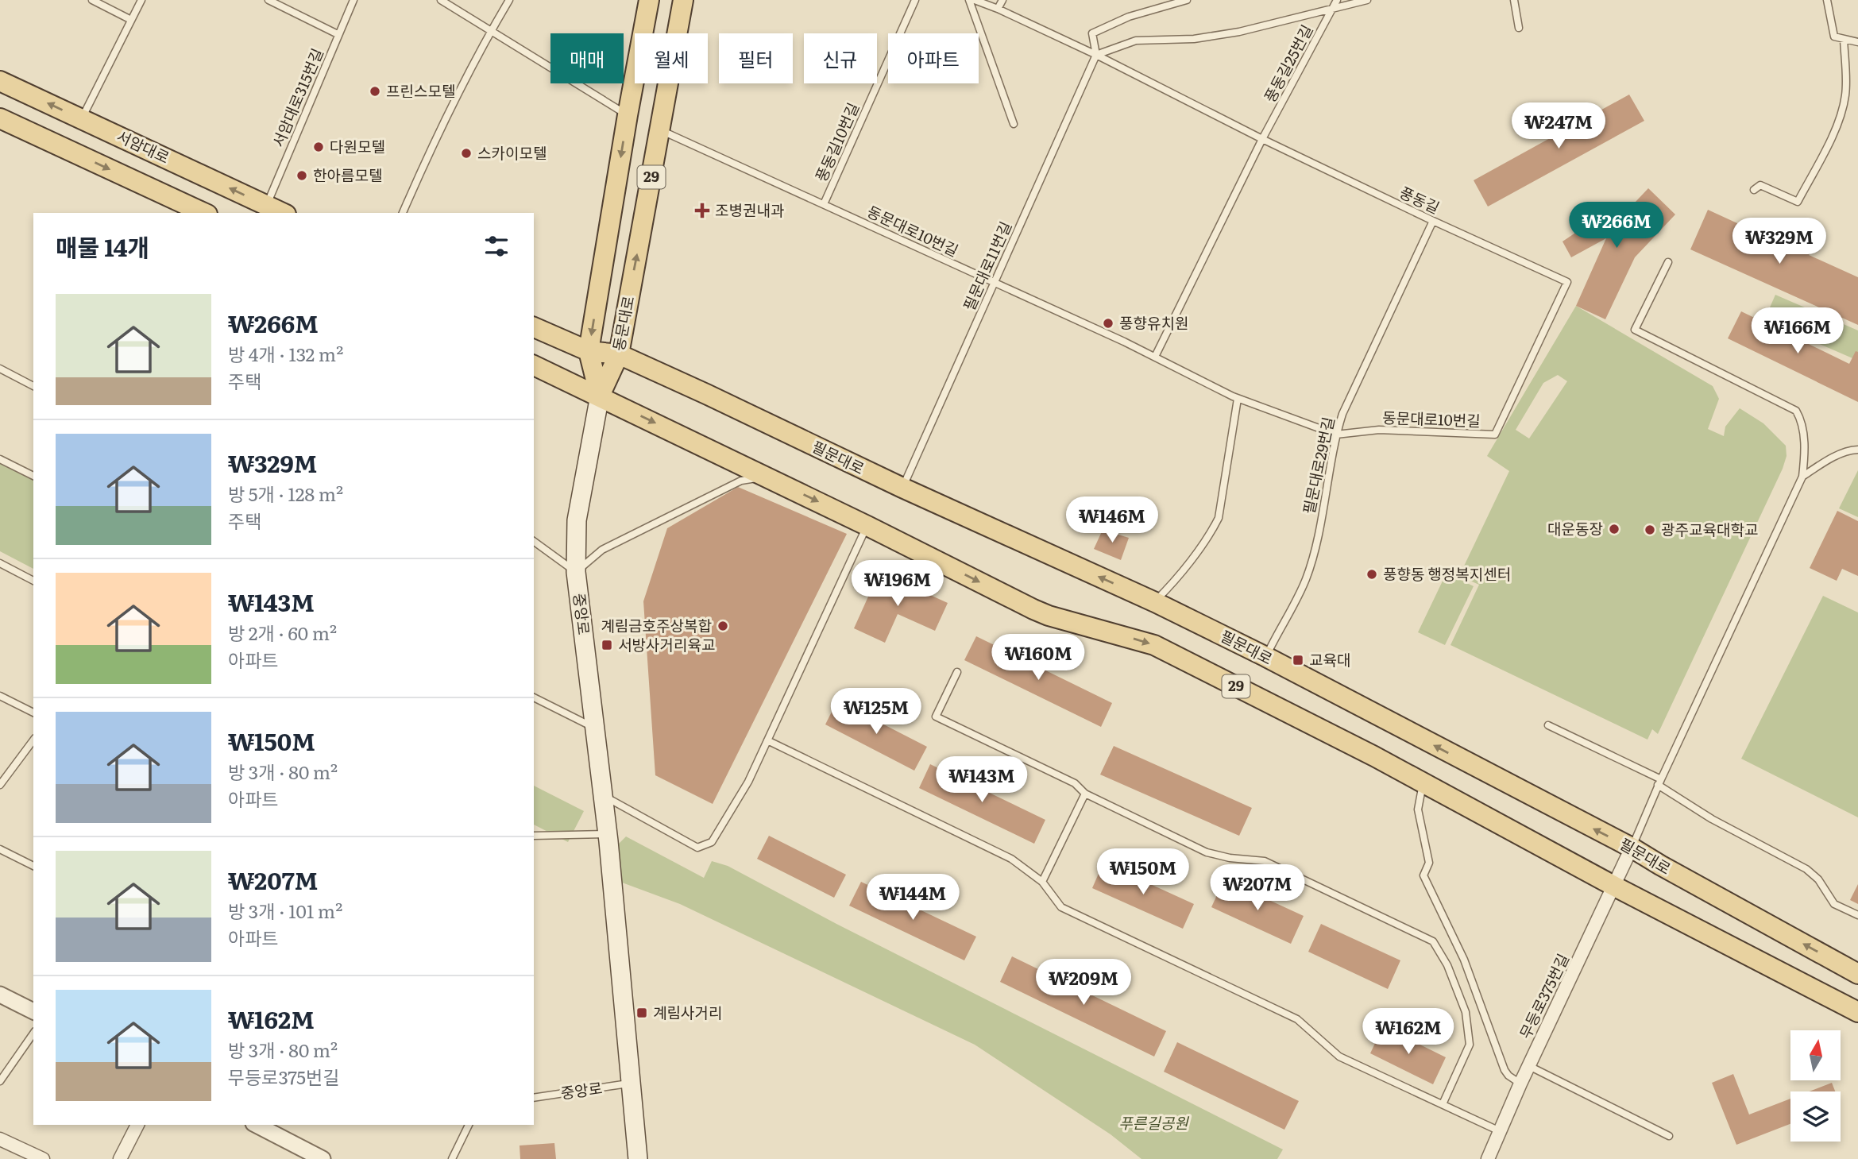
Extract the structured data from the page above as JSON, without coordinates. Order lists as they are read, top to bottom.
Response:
{
  "streets": {
    "main road": [
      "서암대로",
      "29",
      "동문대로",
      "필문대로",
      "중앙로"
    ],
    "street": ["무등로375번길"],
    "lane": [
      "풍동길25번길",
      "서암대로315번길",
      "풍동길10번길",
      "풍동길",
      "동문대로10번길",
      "필문대로11번길",
      "필문대로29번길"
    ]
  },
  "crossings": [
    ["풍동길25번길", "풍동길"],
    ["서암대로315번길", "서암대로"],
    ["풍동길10번길", "동문대로10번길"],
    ["29", "동문대로"],
    ["29", "중앙로"],
    ["29", "무등로375번길"],
    ["풍동길", "동문대로10번길"],
    ["풍동길", "필문대로11번길"],
    ["풍동길", "필문대로29번길"],
    ["동문대로10번길", "필문대로11번길"],
    ["동문대로10번길", "동문대로"],
    ["동문대로10번길", "필문대로29번길"],
    ["필문대로11번길", "필문대로"],
    ["동문대로", "필문대로"],
    ["동문대로", "중앙로"],
    ["필문대로", "필문대로29번길"],
    ["필문대로", "무등로375번길"]
  ],
  "parks": ["푸른길공원"],
  "places": {
    "other": [
      "프린스모텔",
      "다원모텔",
      "스카이모텔",
      "한아름모텔",
      "풍향유치원",
      "대운동장",
      "광주교육대학교",
      "풍향동 행정복지센터",
      "계림금호주상복합"
    ],
    "health": ["조병권내과"],
    "transit": ["서방사거리육교", "교육대", "계림사거리"]
  },
  "north": "top",
  "page": {
    "chip": [
      "매매",
      "월세",
      "필터",
      "신규",
      "아파트"
    ],
    "price": [
      "₩247M",
      "₩266M",
      "₩329M",
      "₩166M",
      "₩146M",
      "₩196M",
      "₩160M",
      "₩125M",
      "₩143M",
      "₩150M",
      "₩207M",
      "₩144M",
      "₩209M",
      "₩162M"
    ],
    "heading": "매물 14개",
    "list": [
      {
        "name": "₩266M",
        "note": "방 4개 · 132 m² · 주택"
      },
      {
        "name": "₩329M",
        "note": "방 5개 · 128 m² · 주택"
      },
      {
        "name": "₩143M",
        "note": "방 2개 · 60 m² · 아파트"
      },
      {
        "name": "₩150M",
        "note": "방 3개 · 80 m² · 아파트"
      },
      {
        "name": "₩207M",
        "note": "방 3개 · 101 m² · 아파트"
      },
      {
        "name": "₩162M",
        "note": "방 3개 · 80 m² · 무등로375번길"
      }
    ]
  }
}
